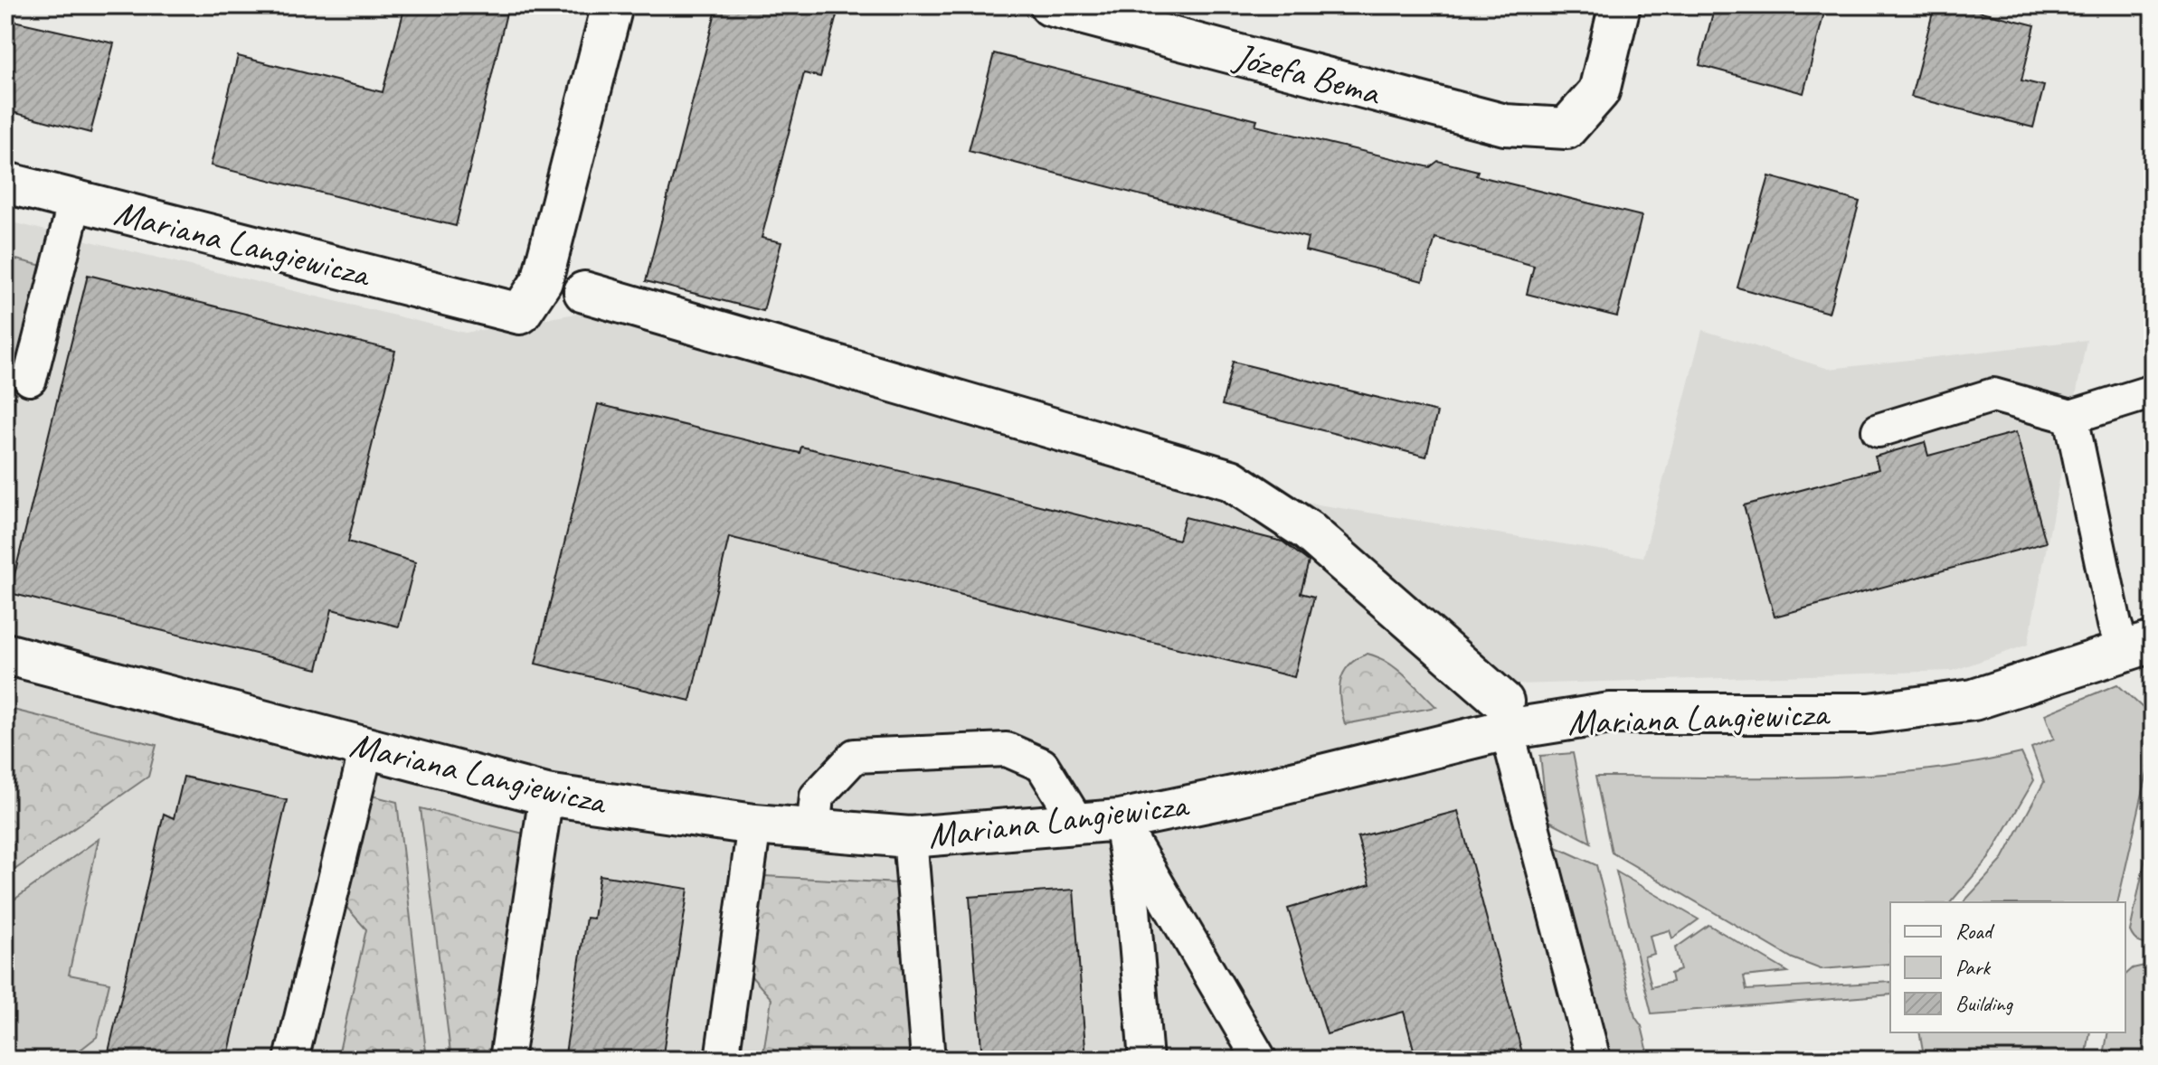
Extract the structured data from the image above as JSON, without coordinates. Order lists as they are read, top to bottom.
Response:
{
  "streets": {
    "street": ["Józefa Bema", "Mariana Langiewicza"]
  },
  "legend": ["Road", "Park", "Building"]
}
